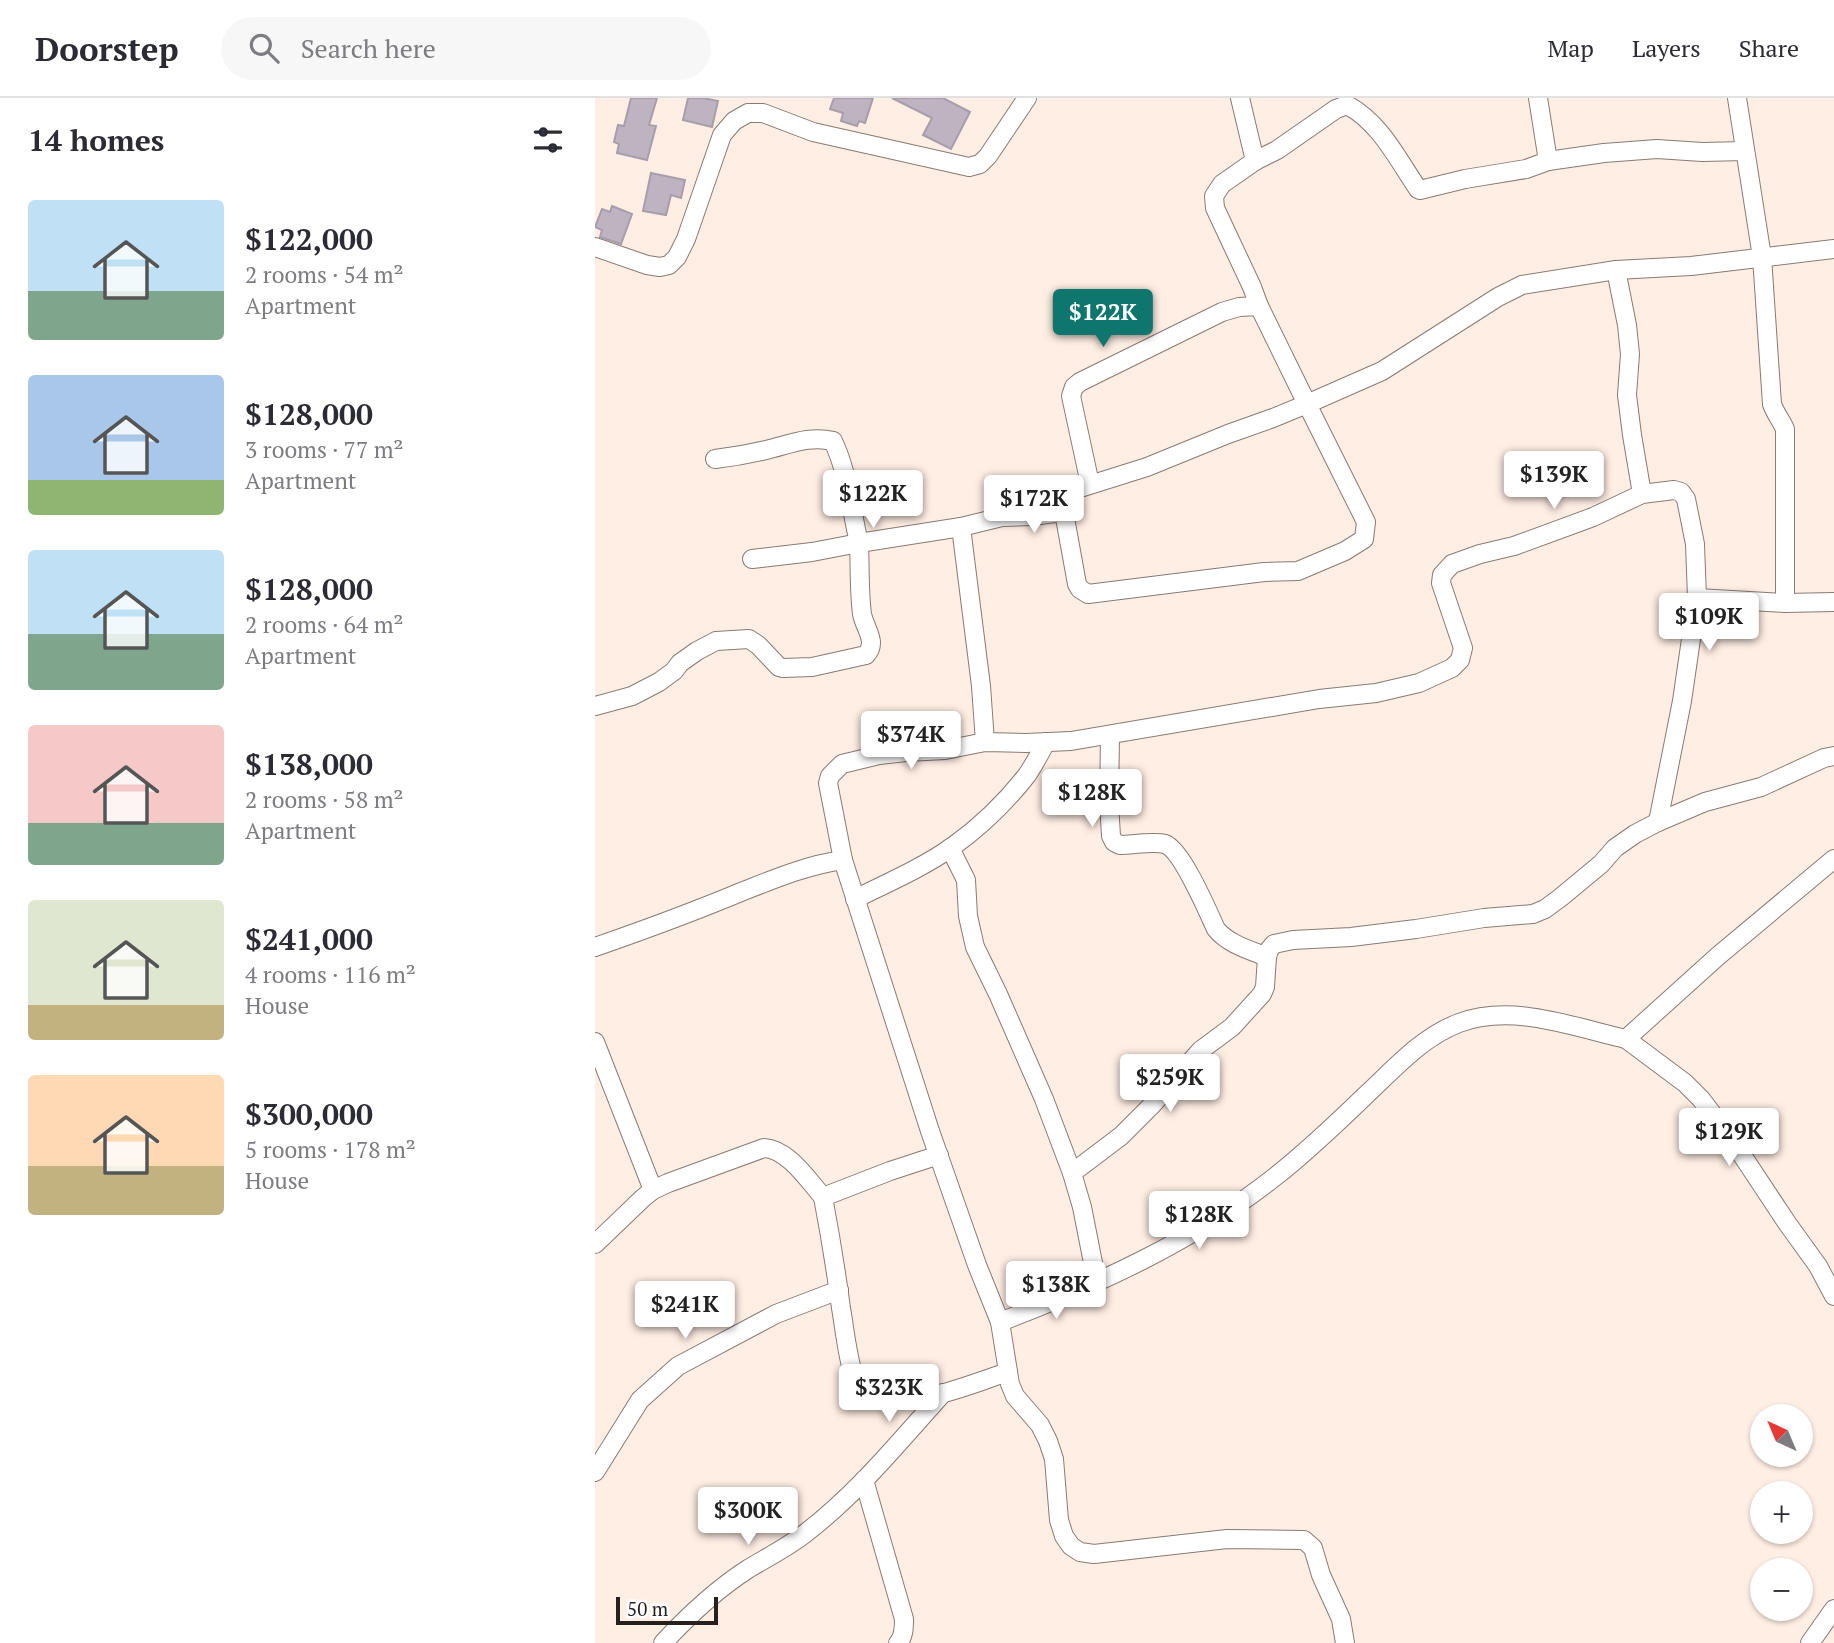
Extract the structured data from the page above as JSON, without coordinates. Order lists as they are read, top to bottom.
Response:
{
  "scale_bar": "50 m",
  "north": "top left",
  "page": {
    "header": "Doorstep",
    "search": "Search here",
    "nav": ["Map", "Layers", "Share"],
    "heading": "14 homes",
    "list": [
      {
        "name": "$122,000",
        "note": "2 rooms · 54 m² · Apartment"
      },
      {
        "name": "$128,000",
        "note": "3 rooms · 77 m² · Apartment"
      },
      {
        "name": "$128,000",
        "note": "2 rooms · 64 m² · Apartment"
      },
      {
        "name": "$138,000",
        "note": "2 rooms · 58 m² · Apartment"
      },
      {
        "name": "$241,000",
        "note": "4 rooms · 116 m² · House"
      },
      {
        "name": "$300,000",
        "note": "5 rooms · 178 m² · House"
      }
    ],
    "price": [
      "$122K",
      "$139K",
      "$122K",
      "$172K",
      "$109K",
      "$374K",
      "$128K",
      "$259K",
      "$129K",
      "$128K",
      "$138K",
      "$241K",
      "$323K",
      "$300K"
    ],
    "map_buttons": ["+", "−"],
    "scale": "50 m"
  }
}
